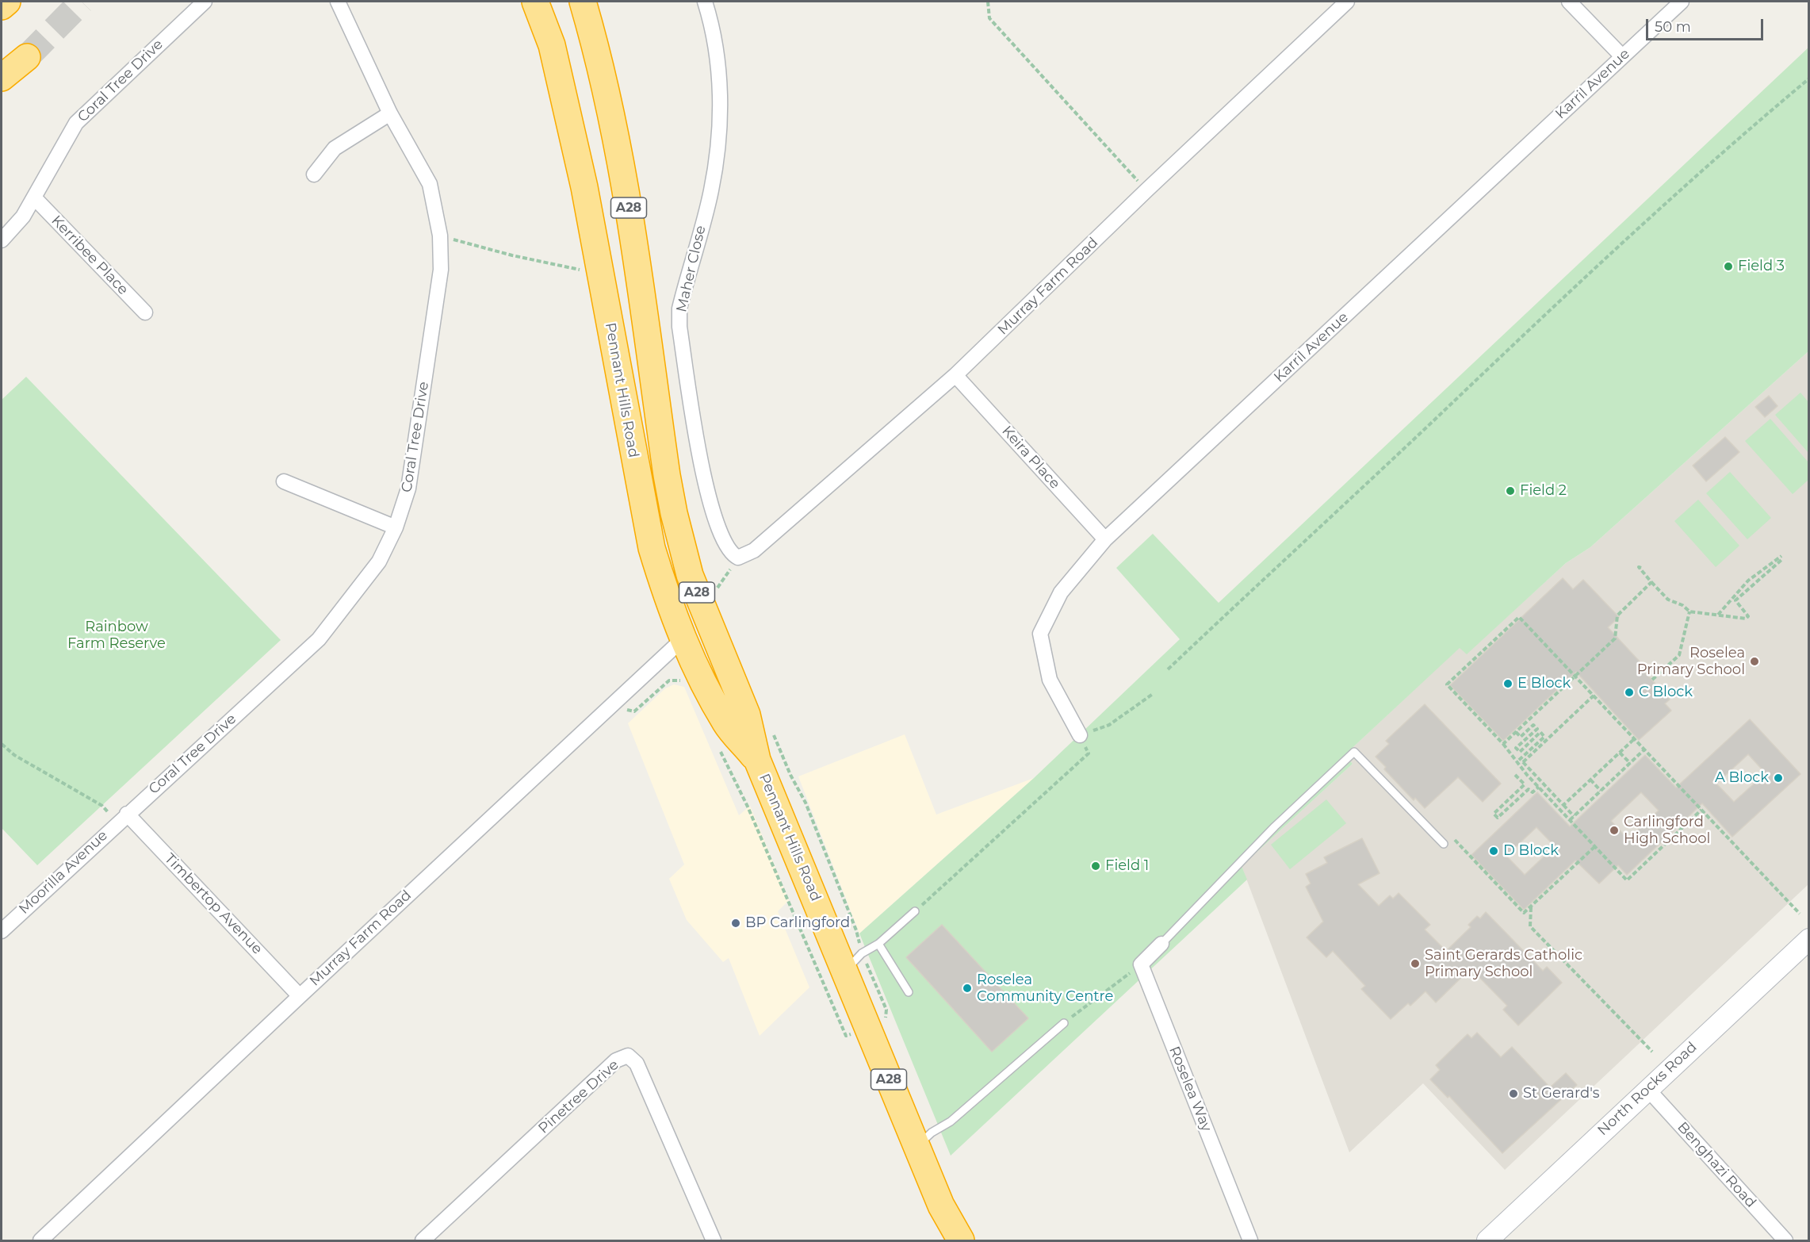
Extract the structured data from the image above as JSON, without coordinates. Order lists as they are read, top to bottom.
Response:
{
  "streets": {
    "highway": ["A28", "Pennant Hills Road"],
    "street": [
      "Coral Tree Drive",
      "Karril Avenue",
      "Kerribee Place",
      "Maher Close",
      "Murray Farm Road",
      "Keira Place",
      "Moorilla Avenue",
      "Timbertop Avenue",
      "Roselea Way",
      "North Rocks Road",
      "Pinetree Drive",
      "Benghazi Road"
    ]
  },
  "crossings": [
    ["Coral Tree Drive", "Kerribee Place"],
    ["Coral Tree Drive", "Moorilla Avenue"],
    ["Coral Tree Drive", "Timbertop Avenue"],
    ["Karril Avenue", "Keira Place"],
    ["Maher Close", "Murray Farm Road"],
    ["Murray Farm Road", "Pennant Hills Road"],
    ["Murray Farm Road", "Keira Place"],
    ["Murray Farm Road", "Timbertop Avenue"],
    ["Moorilla Avenue", "Timbertop Avenue"],
    ["North Rocks Road", "Benghazi Road"]
  ],
  "parks": ["Rainbow Farm Reserve"],
  "places": [
    "Field 3",
    "Field 2",
    "Roselea Primary School",
    "E Block",
    "C Block",
    "A Block",
    "Carlingford High School",
    "D Block",
    "Field 1",
    "BP Carlingford",
    "Saint Gerards Catholic Primary School",
    "Roselea Community Centre",
    "St Gerard's"
  ],
  "scale_bar": "50 m"
}
